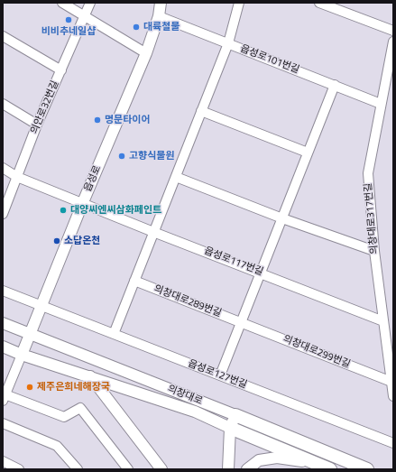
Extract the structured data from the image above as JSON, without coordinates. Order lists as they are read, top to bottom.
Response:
{
  "streets": {
    "highway": ["의창대로"],
    "main road": ["읍성로"],
    "street": [
      "읍성로101번길",
      "의안로32번길",
      "의창대로317번길",
      "읍성로117번길",
      "의창대로289번길",
      "의창대로299번길",
      "읍성로127번길"
    ]
  },
  "crossings": [
    ["읍성로101번길", "읍성로"],
    ["읍성로101번길", "의창대로317번길"],
    ["의안로32번길", "읍성로117번길"],
    ["읍성로", "읍성로117번길"],
    ["읍성로", "읍성로127번길"],
    ["읍성로", "의창대로"],
    ["의창대로317번길", "읍성로117번길"],
    ["의창대로317번길", "의창대로299번길"],
    ["의창대로289번길", "의창대로299번길"]
  ],
  "places": [
    "비비추네일샵",
    "대륙철물",
    "명문타이어",
    "고향식물원",
    "대양씨엔씨삼화페인트",
    "소답온천",
    "제주은희네해장국"
  ]
}
